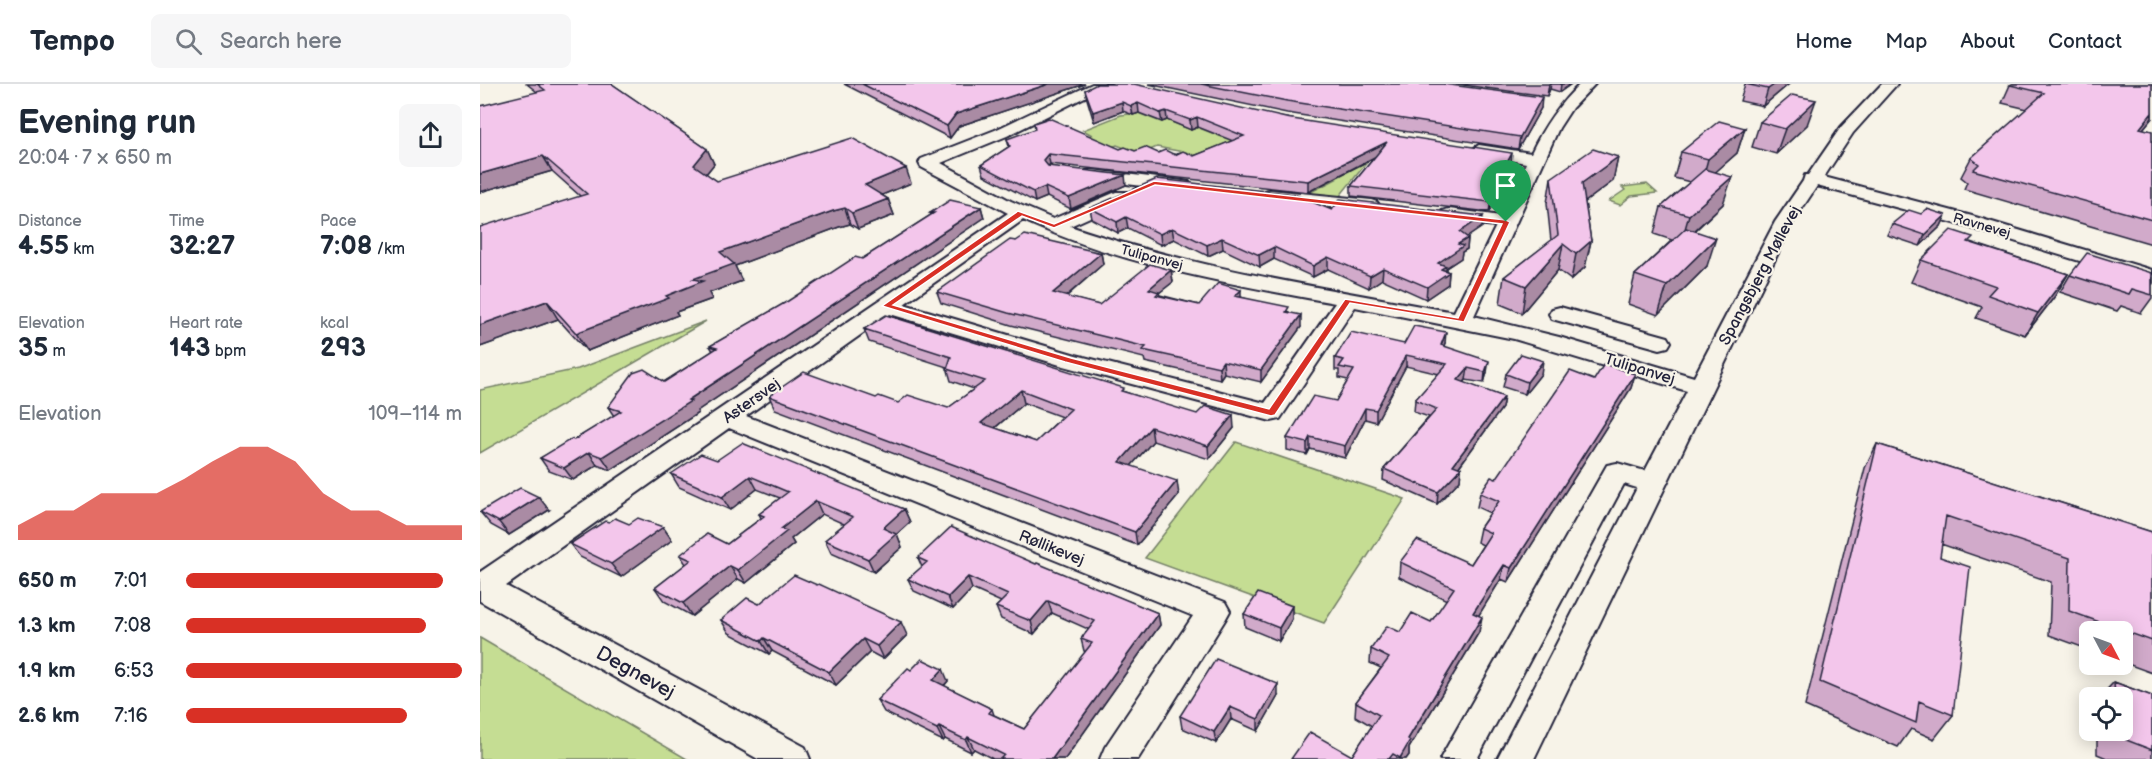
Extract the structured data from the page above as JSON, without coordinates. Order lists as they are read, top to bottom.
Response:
{
  "streets": {
    "street": [
      "Ravnevej",
      "Tulipanvej",
      "Spangsbjerg Møllevej",
      "Astersvej",
      "Røllikevej",
      "Degnevej"
    ]
  },
  "crossings": [
    ["Ravnevej", "Spangsbjerg Møllevej"],
    ["Tulipanvej", "Spangsbjerg Møllevej"],
    ["Tulipanvej", "Astersvej"],
    ["Astersvej", "Røllikevej"],
    ["Astersvej", "Degnevej"]
  ],
  "north": "bottom right",
  "page": {
    "header": "Tempo",
    "search": "Search here",
    "nav": [
      "Home",
      "Map",
      "About",
      "Contact"
    ],
    "heading": ["Evening run", "20:04 · 7 × 650 m"],
    "stats": [
      ["Distance", "4.55 km"],
      ["Time", "32:27"],
      ["Pace", "7:08 /km"],
      ["Elevation", "35 m"],
      ["Heart rate", "143 bpm"],
      ["kcal", "293"]
    ],
    "chart": ["Elevation", "109–114 m"],
    "list": [
      {
        "name": "650 m",
        "note": "7:01"
      },
      {
        "name": "1.3 km",
        "note": "7:08"
      },
      {
        "name": "1.9 km",
        "note": "6:53"
      },
      {
        "name": "2.6 km",
        "note": "7:16"
      }
    ]
  }
}
